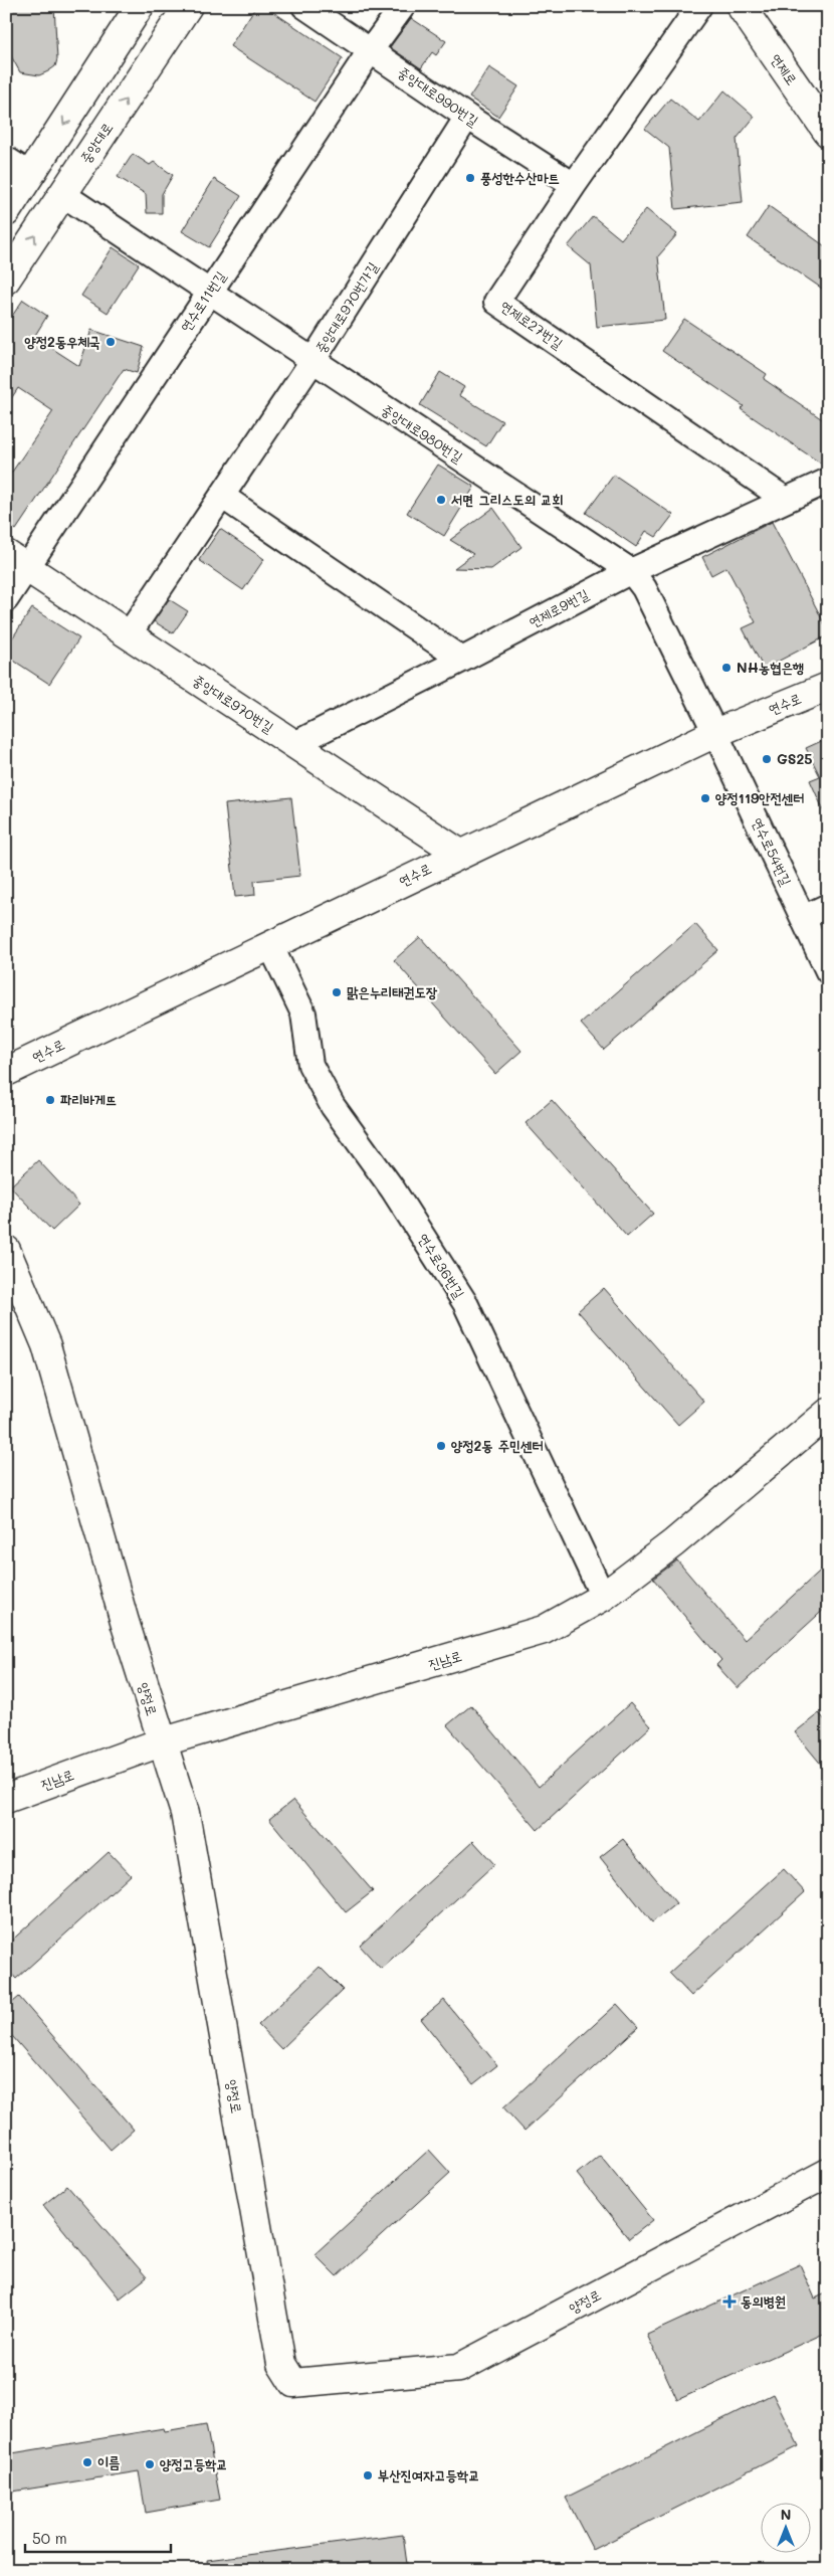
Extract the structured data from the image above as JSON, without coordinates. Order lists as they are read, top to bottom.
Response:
{
  "streets": {
    "street": [
      "연제로",
      "중앙대로990번길",
      "중앙대로",
      "연수로11번길",
      "중앙대로970번가길",
      "연제로27번길",
      "중앙대로980번길",
      "연제로9번길",
      "중앙대로970번길",
      "연수로",
      "연수로54번길",
      "연수로36번길",
      "진남로",
      "양정로"
    ]
  },
  "crossings": [
    ["중앙대로990번길", "연수로11번길"],
    ["중앙대로990번길", "중앙대로970번가길"],
    ["중앙대로990번길", "연제로27번길"],
    ["중앙대로", "중앙대로980번길"],
    ["연수로11번길", "중앙대로980번길"],
    ["연수로11번길", "중앙대로970번길"],
    ["중앙대로970번가길", "중앙대로980번길"],
    ["중앙대로970번가길", "중앙대로970번길"],
    ["연제로27번길", "연제로9번길"],
    ["중앙대로980번길", "연제로9번길"],
    ["중앙대로980번길", "연수로"],
    ["중앙대로980번길", "연수로54번길"],
    ["연제로9번길", "중앙대로970번길"],
    ["중앙대로970번길", "연수로"],
    ["연수로", "연수로54번길"],
    ["연수로", "연수로36번길"],
    ["연수로36번길", "진남로"],
    ["진남로", "양정로"]
  ],
  "places": {
    "other": [
      "풍성한수산마트",
      "양정2동우체국",
      "서면 그리스도의 교회",
      "NH농협은행",
      "GS25",
      "양정119안전센터",
      "맑은누리태권도장",
      "파리바게뜨",
      "양정2동 주민센터",
      "이름",
      "양정고등학교",
      "부산진여자고등학교"
    ],
    "health": ["동의병원"]
  },
  "scale_bar": "50 m",
  "north": "top"
}
